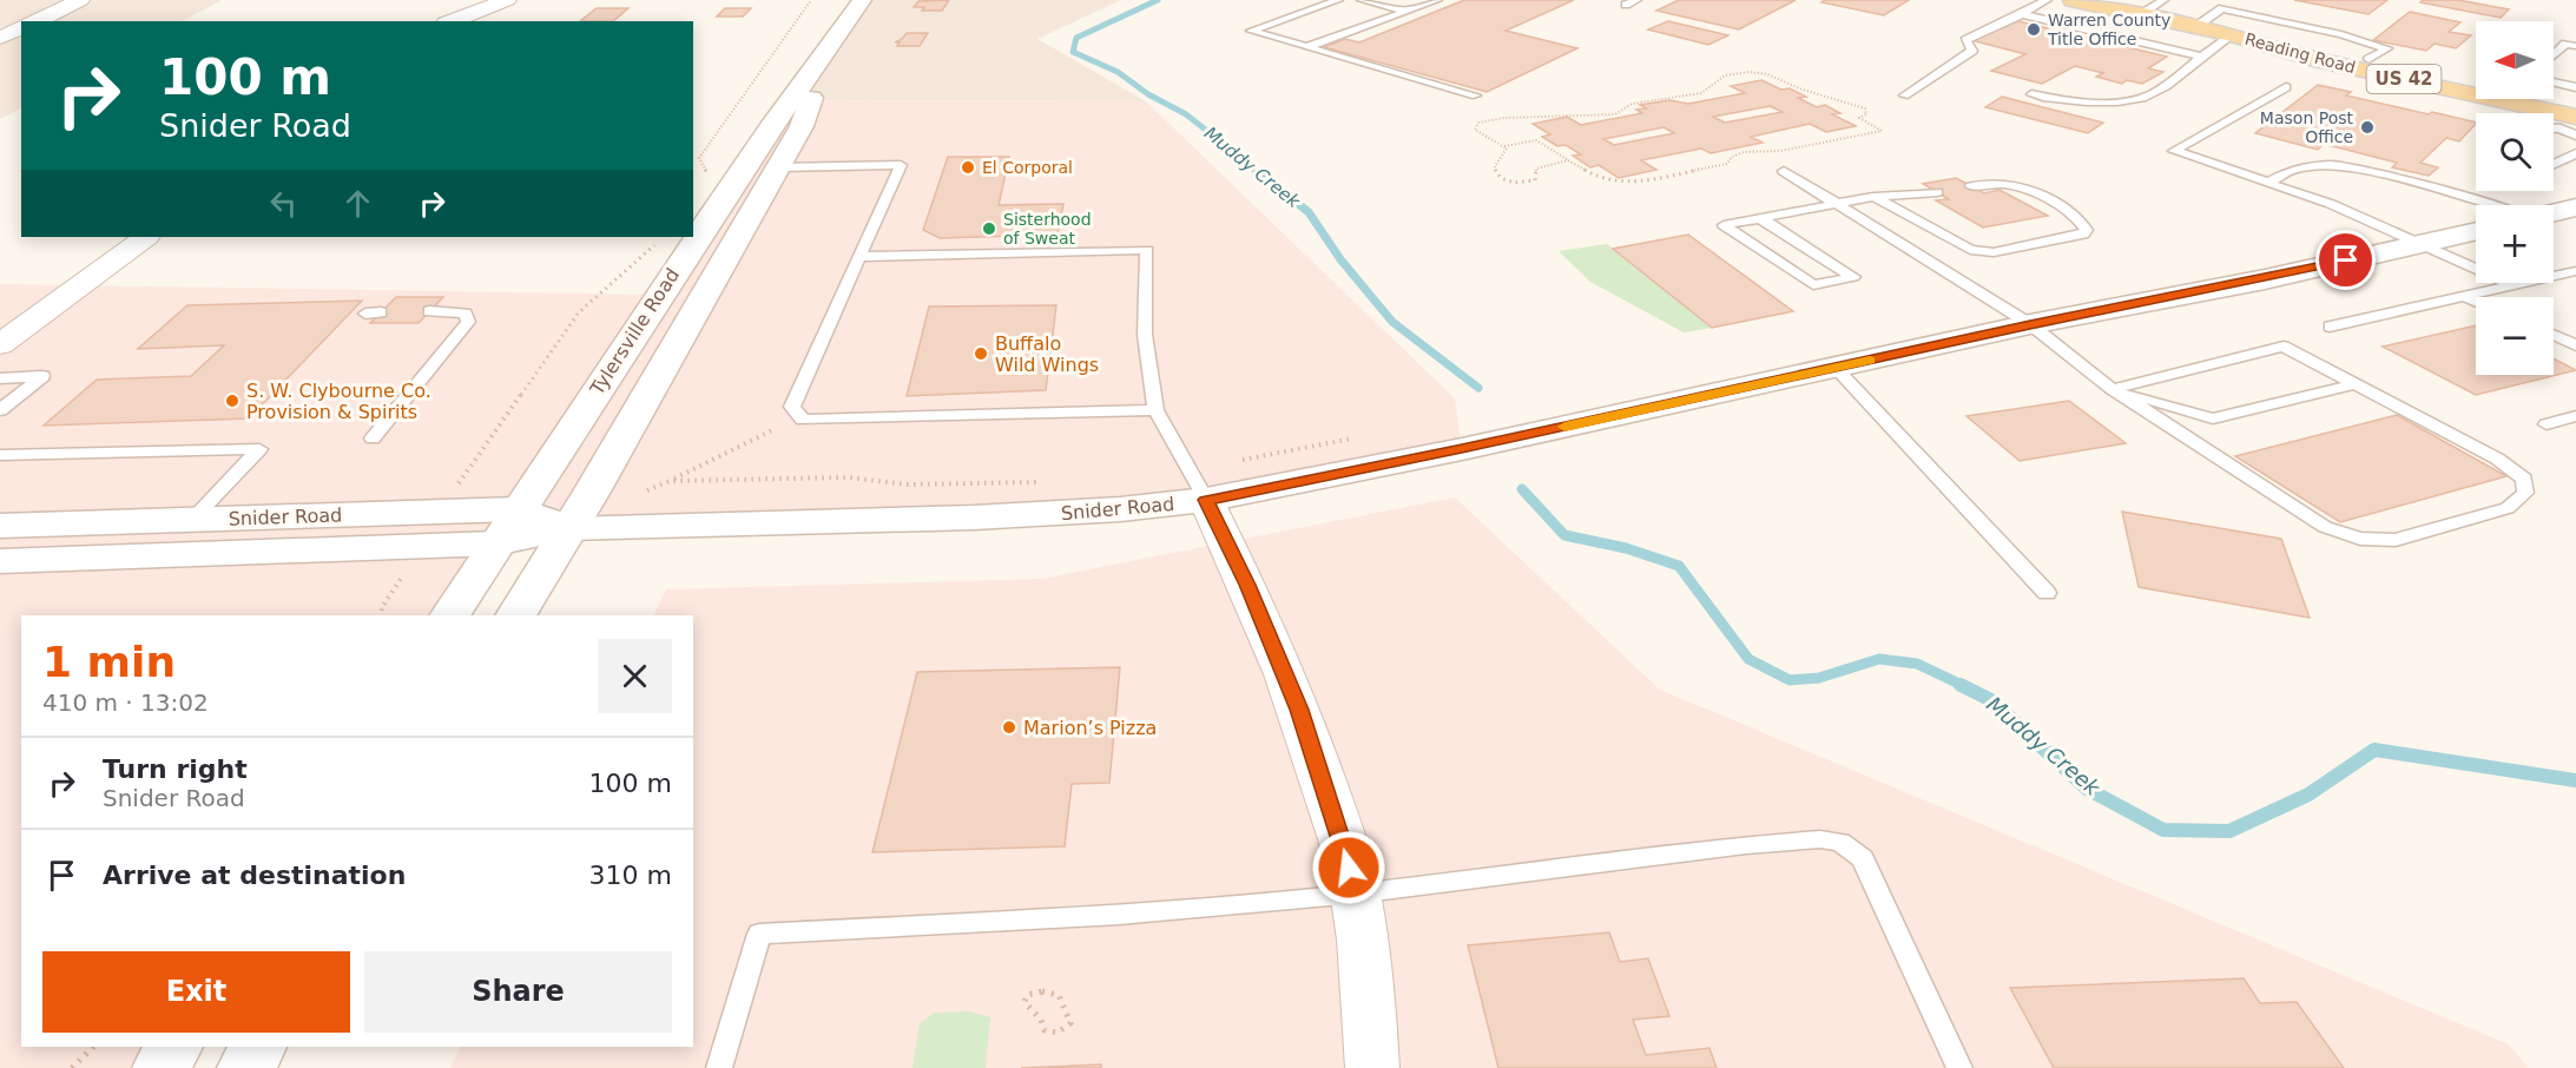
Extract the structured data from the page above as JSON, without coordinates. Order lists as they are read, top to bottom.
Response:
{
  "streets": {
    "main road": ["Reading Road", "US 42"],
    "street": ["Tylersville Road", "Snider Road"]
  },
  "crossings": [
    ["Tylersville Road", "Snider Road"]
  ],
  "water": ["Muddy Creek"],
  "places": [
    "Warren County Title Office",
    "Mason Post Office",
    "El Corporal",
    "Sisterhood of Sweat",
    "Buffalo Wild Wings",
    "S. W. Clybourne Co. Provision & Spirits",
    "Marion’s Pizza"
  ],
  "north": "left",
  "page": {
    "map_buttons": ["+", "−"],
    "turn": ["100 m", "Snider Road"],
    "heading": ["1 min", "410 m · 13:02"],
    "list": [
      {
        "name": "Turn right",
        "note": "Snider Road",
        "value": "100 m"
      },
      {
        "name": "Arrive at destination",
        "value": "310 m"
      }
    ],
    "buttons": ["Exit", "Share"]
  }
}
